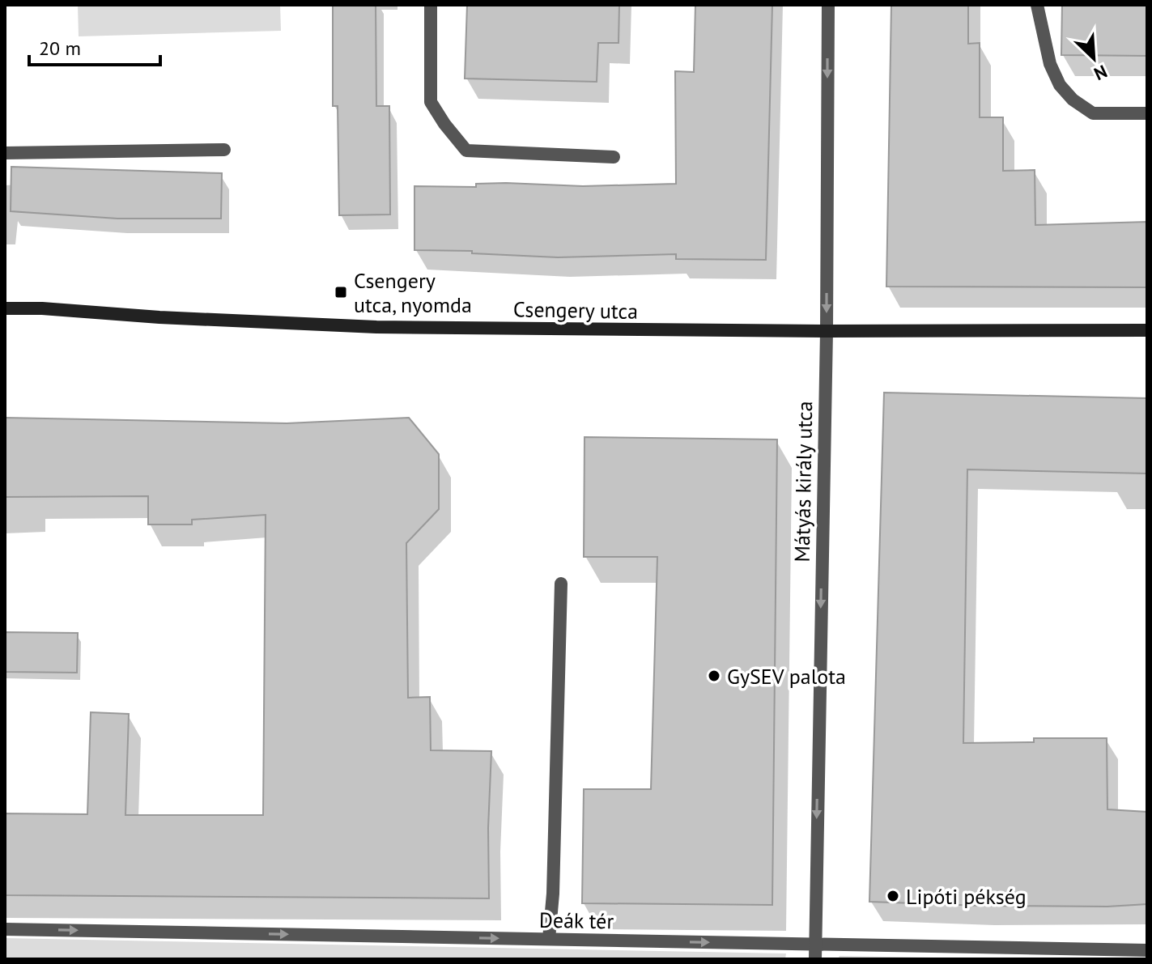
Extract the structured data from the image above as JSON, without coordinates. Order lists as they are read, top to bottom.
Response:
{
  "streets": {
    "main road": ["Csengery utca"],
    "street": ["Mátyás király utca", "Deák tér"]
  },
  "crossings": [
    ["Csengery utca", "Mátyás király utca"],
    ["Mátyás király utca", "Deák tér"]
  ],
  "one_way": ["Mátyás király utca", "Deák tér"],
  "places": {
    "transit": ["Csengery utca, nyomda"],
    "other": ["GySEV palota", "Lipóti pékség"]
  },
  "scale_bar": "20 m",
  "north": "bottom right"
}
